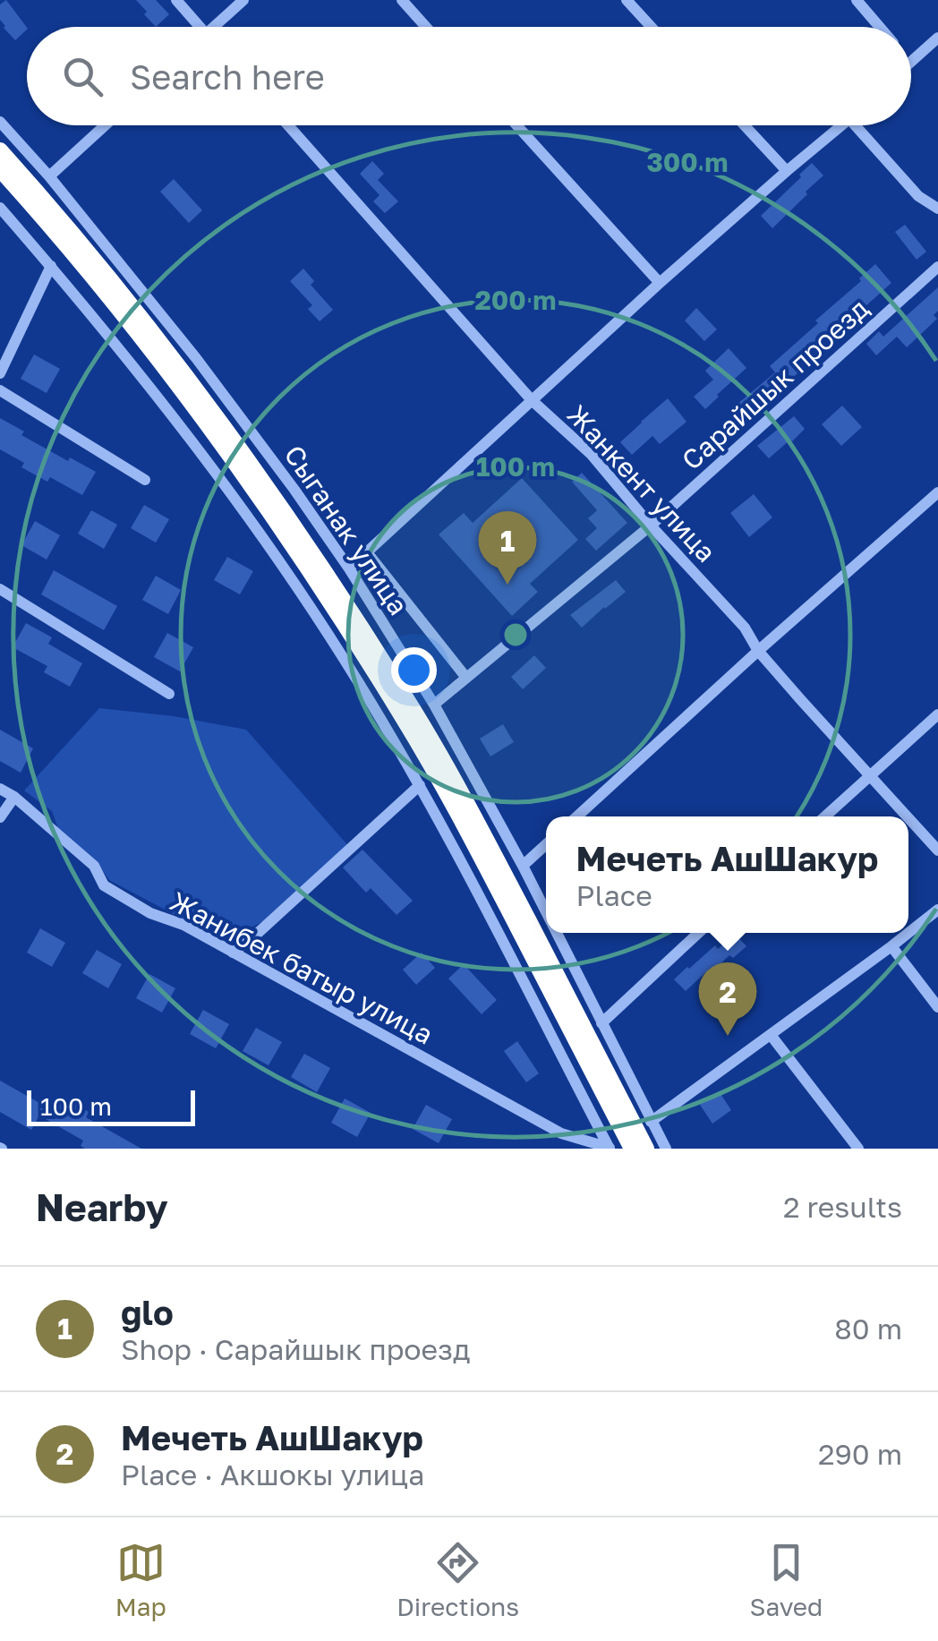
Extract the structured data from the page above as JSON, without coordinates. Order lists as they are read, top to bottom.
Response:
{
  "streets": {
    "street": [
      "Сарайшык проезд",
      "Жанкент улица",
      "Сыганак улица",
      "Жанибек батыр улица"
    ]
  },
  "crossings": [
    ["Сарайшык проезд", "Жанкент улица"],
    ["Сарайшык проезд", "Сыганак улица"]
  ],
  "scale_bar": "100 m",
  "page": {
    "search": "Search here",
    "pins": ["1", "2"],
    "popup": ["Мечеть АшШакур", "Place"],
    "scale": "100 m",
    "heading": ["Nearby", "2 results"],
    "list": [
      {
        "mark": "1",
        "name": "glo",
        "note": "Shop · Сарайшык проезд",
        "value": "80 m"
      },
      {
        "mark": "2",
        "name": "Мечеть АшШакур",
        "note": "Place · Акшокы улица",
        "value": "290 m"
      }
    ],
    "nav": ["Map", "Directions", "Saved"]
  },
  "rings": ["300 m", "200 m", "100 m"]
}
